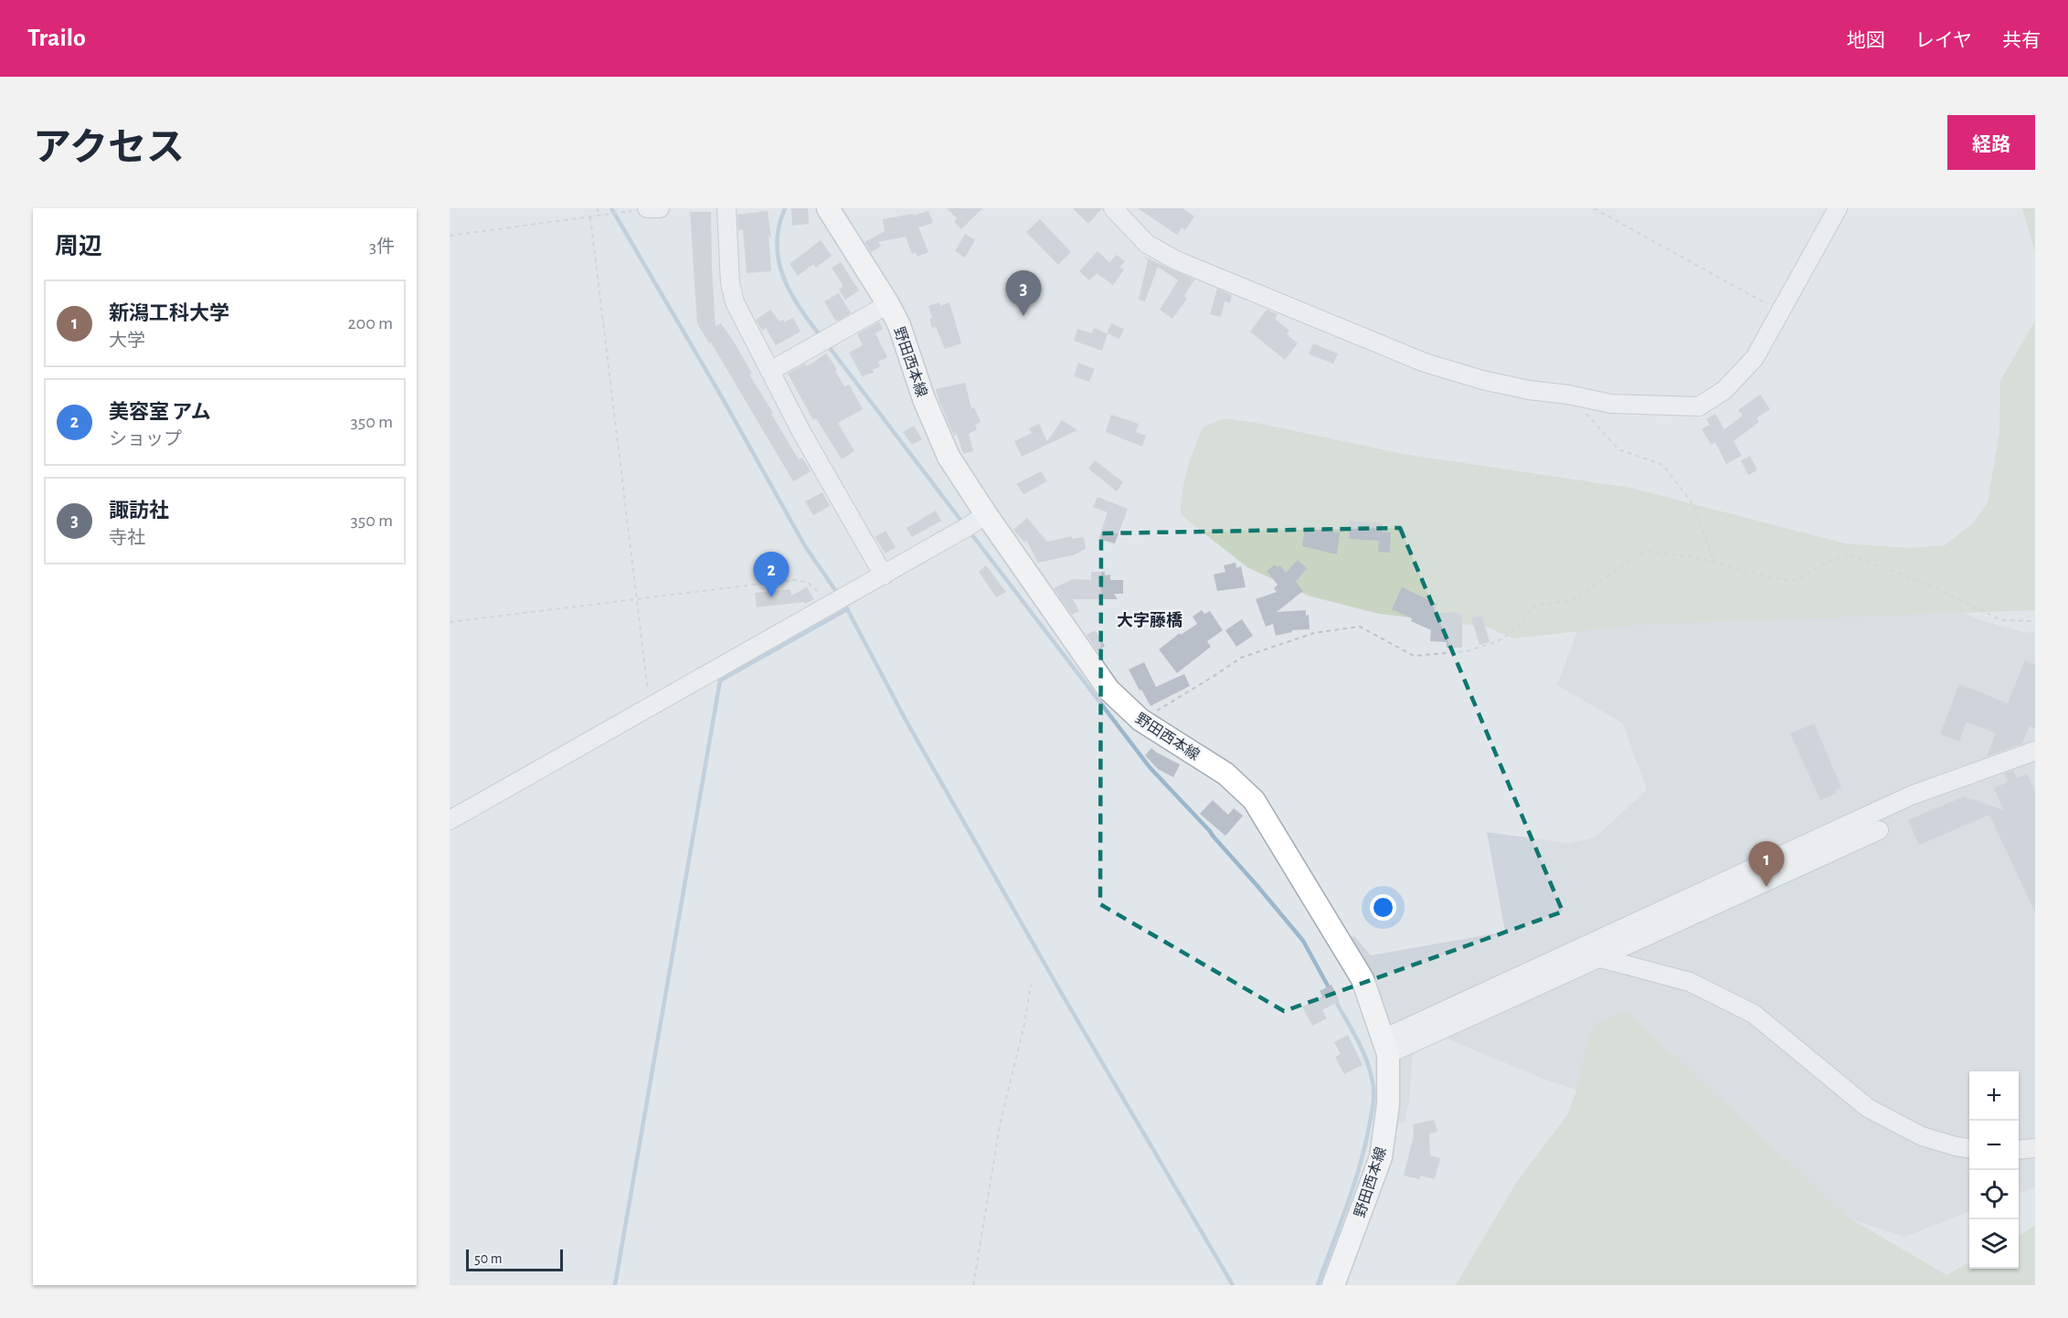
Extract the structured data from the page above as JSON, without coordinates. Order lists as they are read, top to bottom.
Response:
{
  "streets": {
    "main road": ["野田西本線"]
  },
  "districts": ["大字藤橋"],
  "scale_bar": "50 m",
  "page": {
    "header": "Trailo",
    "nav": ["地図", "レイヤ", "共有"],
    "title": "アクセス",
    "buttons": "経路",
    "heading": ["周辺", "3件"],
    "pins": ["3", "2", "1"],
    "list": [
      {
        "mark": "1",
        "name": "新潟工科大学",
        "note": "大学",
        "value": "200 m"
      },
      {
        "mark": "2",
        "name": "美容室 アム",
        "note": "ショップ",
        "value": "350 m"
      },
      {
        "mark": "3",
        "name": "諏訪社",
        "note": "寺社",
        "value": "350 m"
      }
    ],
    "map_buttons": ["+", "−"],
    "scale": "50 m"
  }
}
